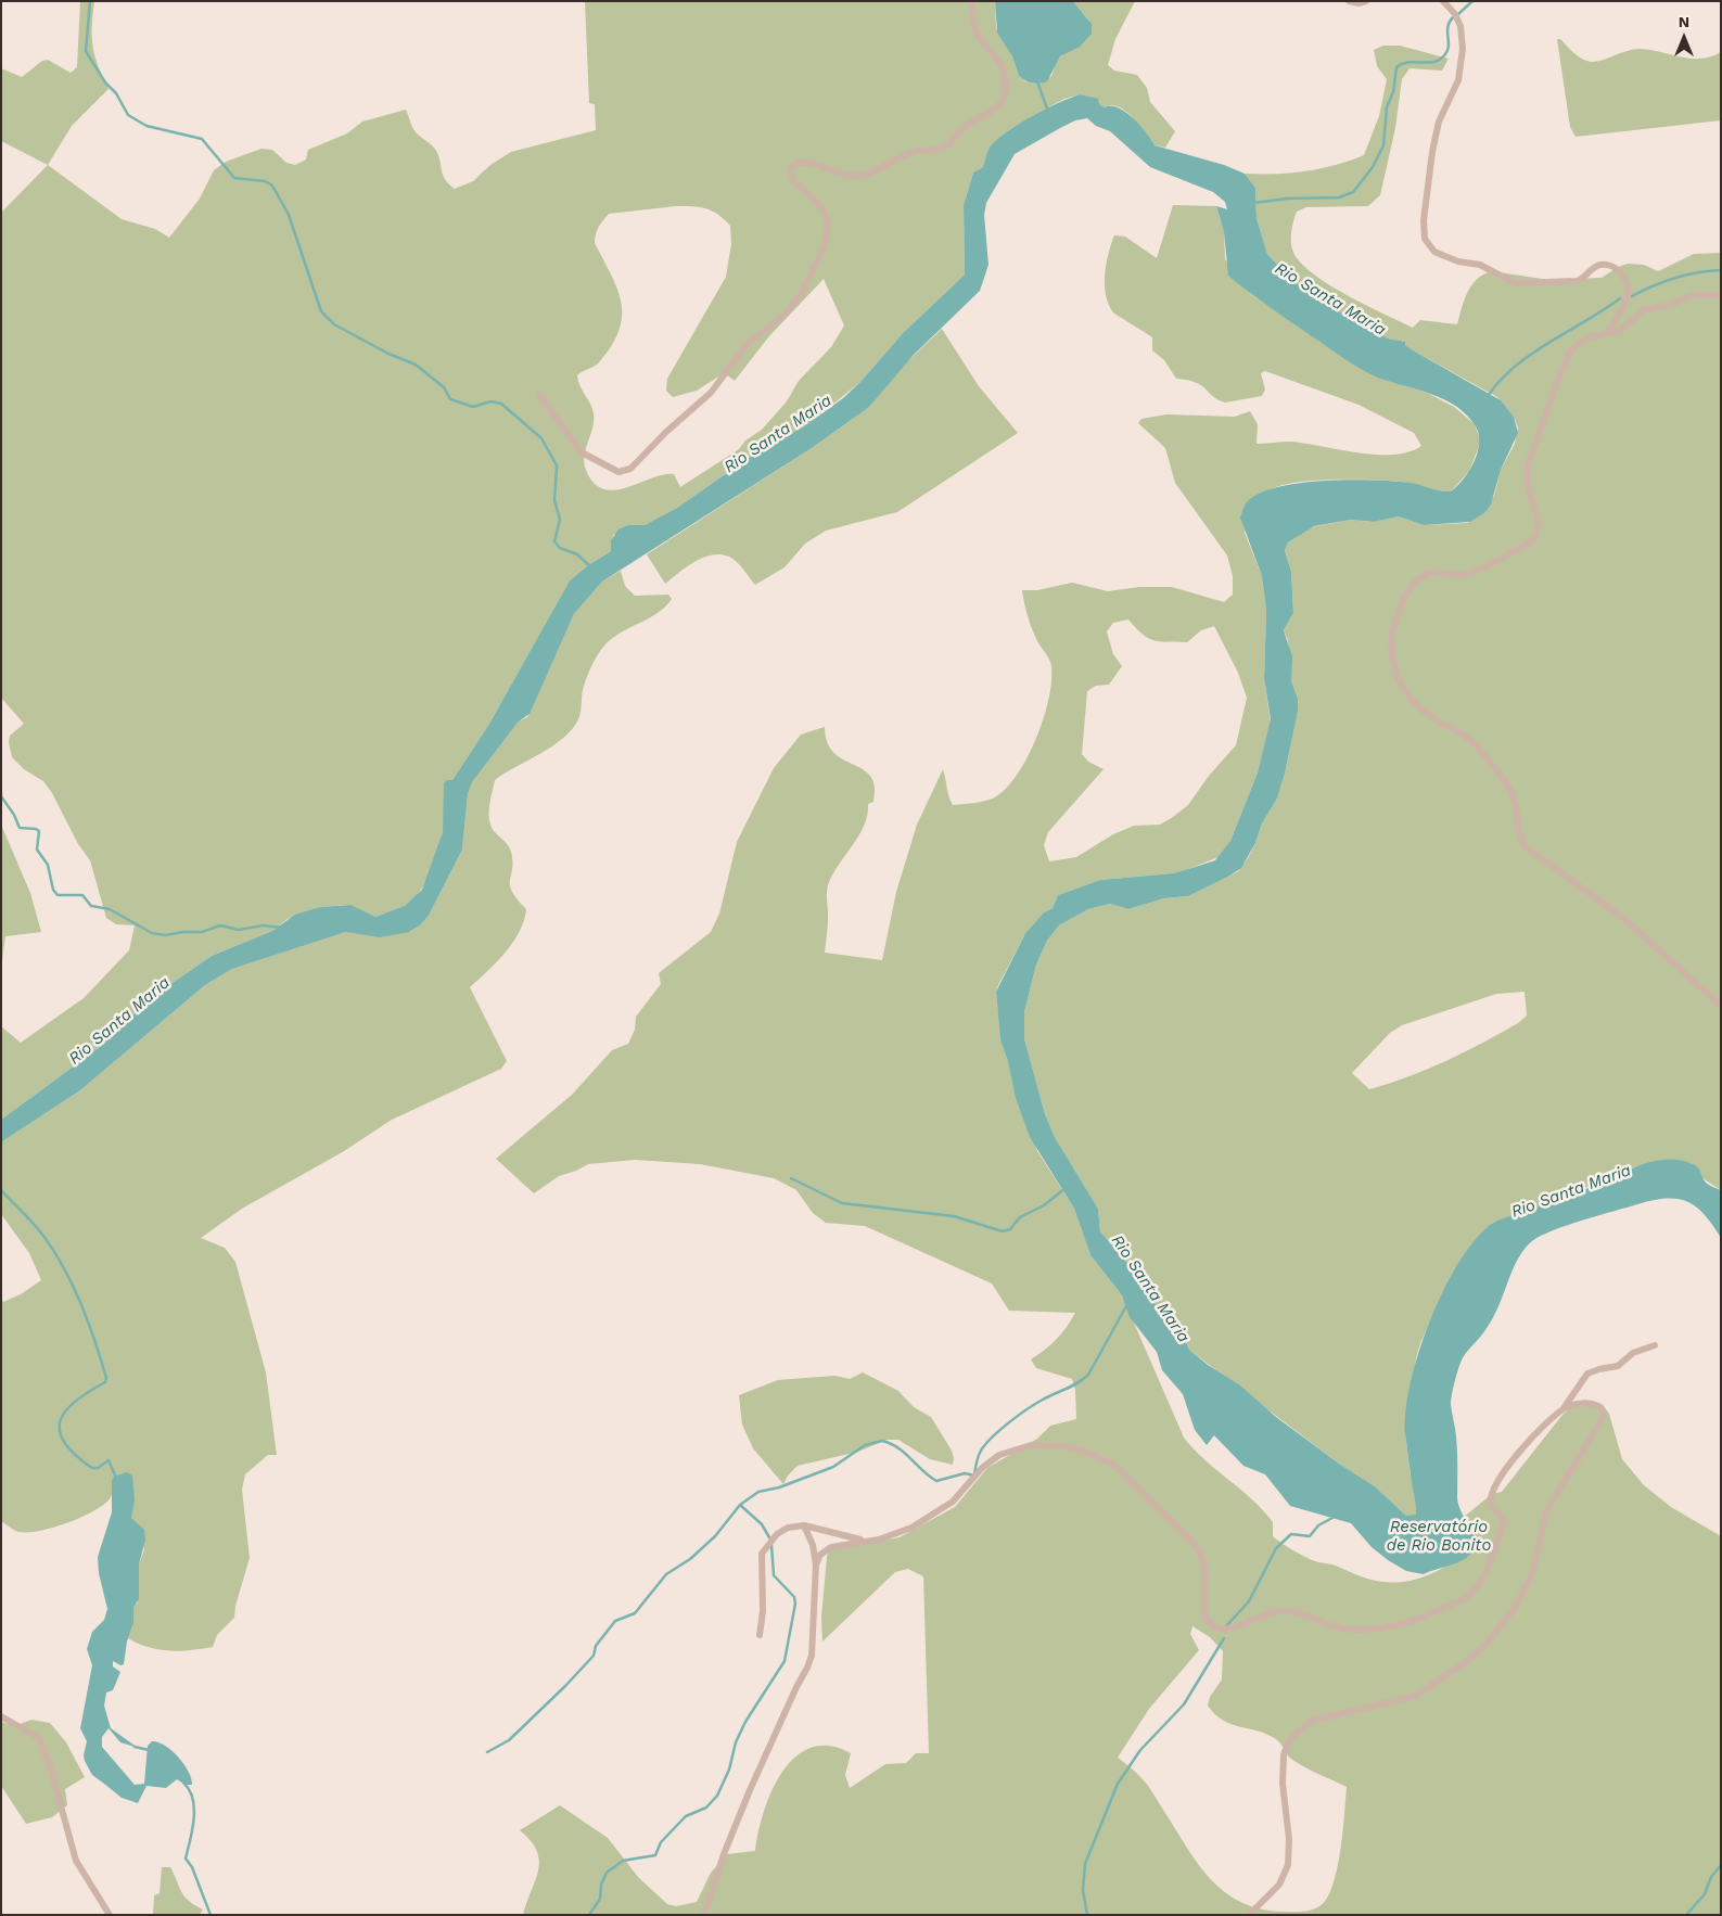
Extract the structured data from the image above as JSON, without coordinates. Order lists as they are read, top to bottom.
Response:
{
  "water": ["Rio Santa Maria", "Reservatório de Rio Bonito"],
  "north": "top"
}
